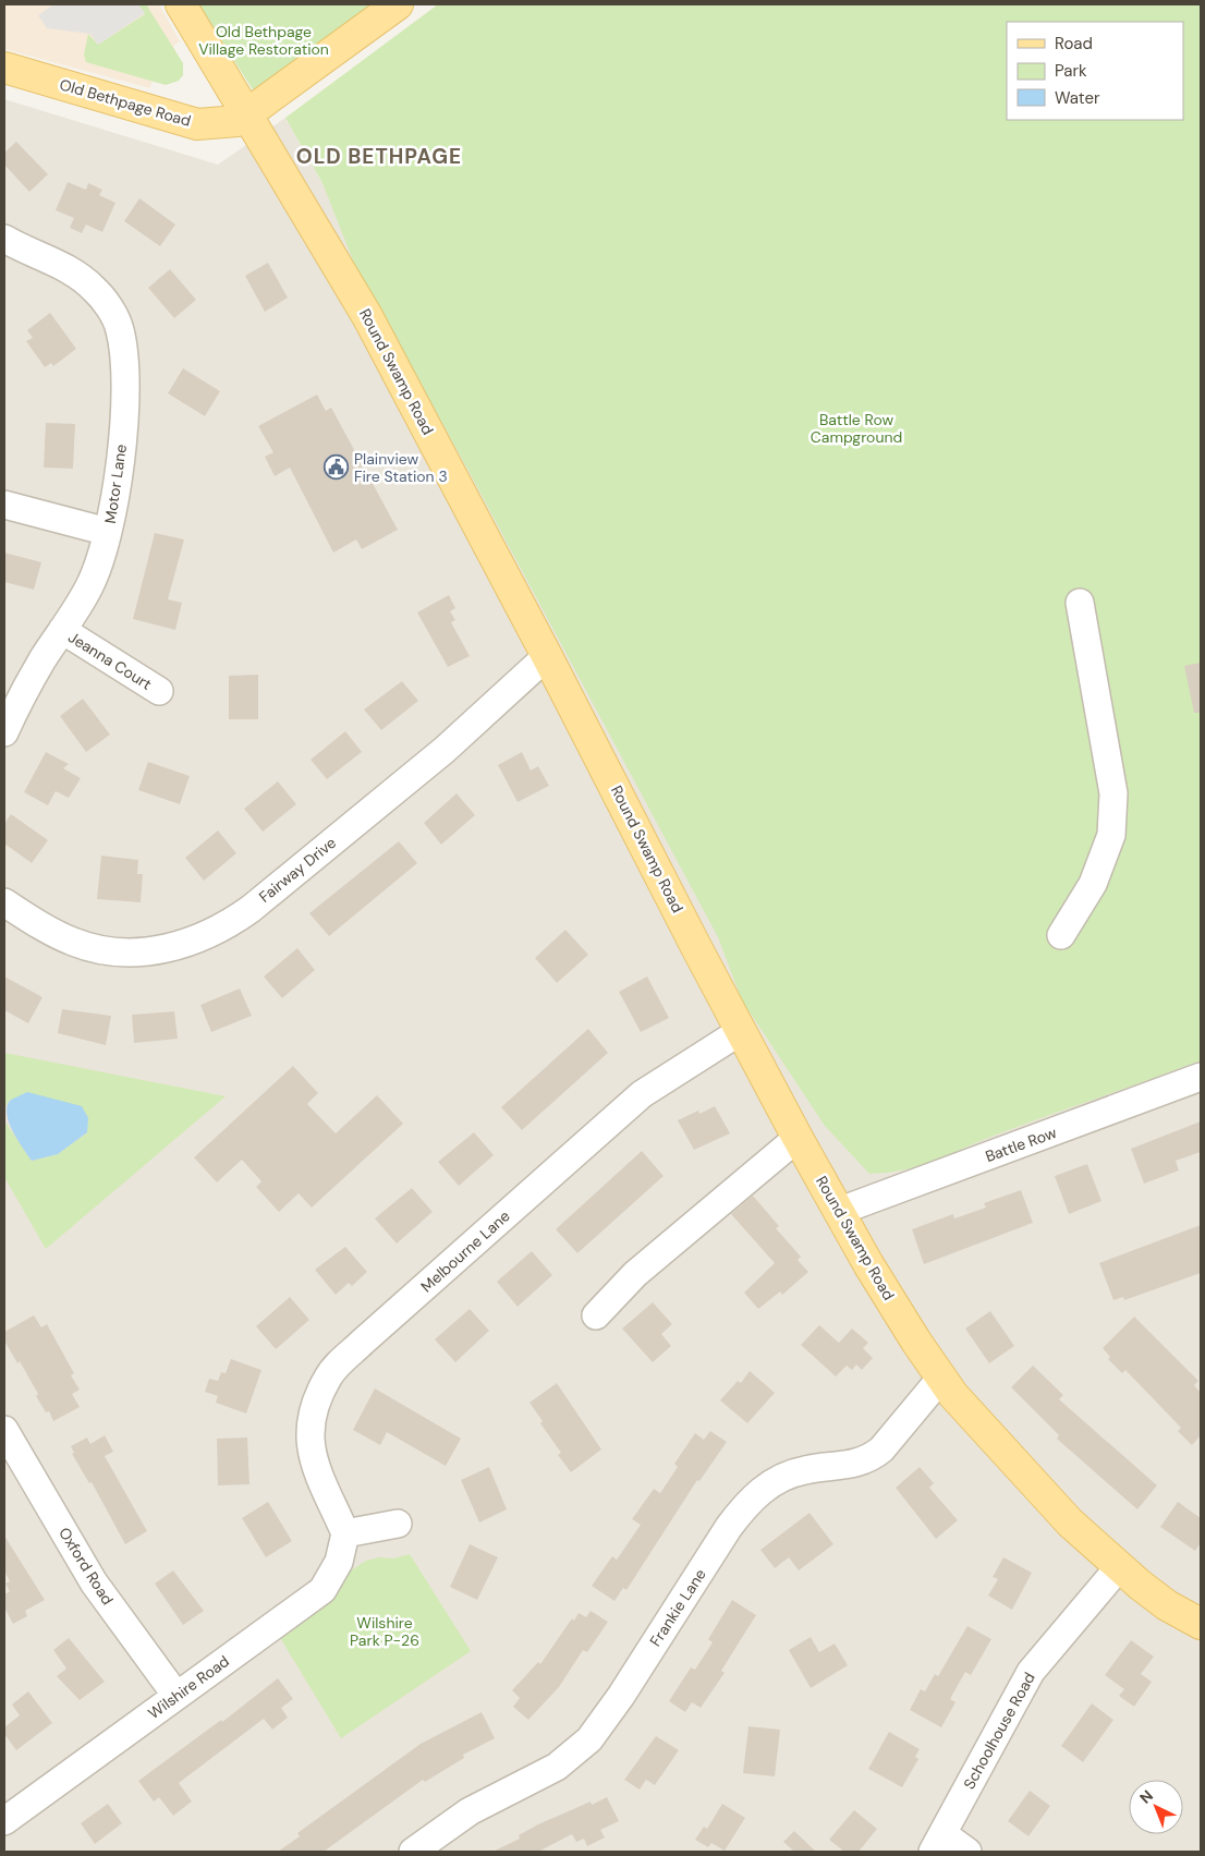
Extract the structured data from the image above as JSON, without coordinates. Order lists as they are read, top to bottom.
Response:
{
  "streets": {
    "main road": ["Old Bethpage Road", "Round Swamp Road"],
    "street": [
      "Motor Lane",
      "Jeanna Court",
      "Fairway Drive",
      "Battle Row",
      "Melbourne Lane",
      "Oxford Road",
      "Frankie Lane",
      "Wilshire Road",
      "Schoolhouse Road"
    ]
  },
  "crossings": [
    ["Old Bethpage Road", "Round Swamp Road"],
    ["Round Swamp Road", "Fairway Drive"],
    ["Round Swamp Road", "Battle Row"],
    ["Round Swamp Road", "Melbourne Lane"],
    ["Round Swamp Road", "Frankie Lane"],
    ["Round Swamp Road", "Schoolhouse Road"],
    ["Motor Lane", "Jeanna Court"],
    ["Melbourne Lane", "Wilshire Road"],
    ["Oxford Road", "Wilshire Road"]
  ],
  "districts": ["OLD BETHPAGE"],
  "parks": ["Old Bethpage Village Restoration", "Battle Row Campground", "Wilshire Park P-26"],
  "places": {
    "public building": ["Plainview Fire Station 3"]
  },
  "legend": ["Road", "Park", "Water"],
  "north": "top left"
}
